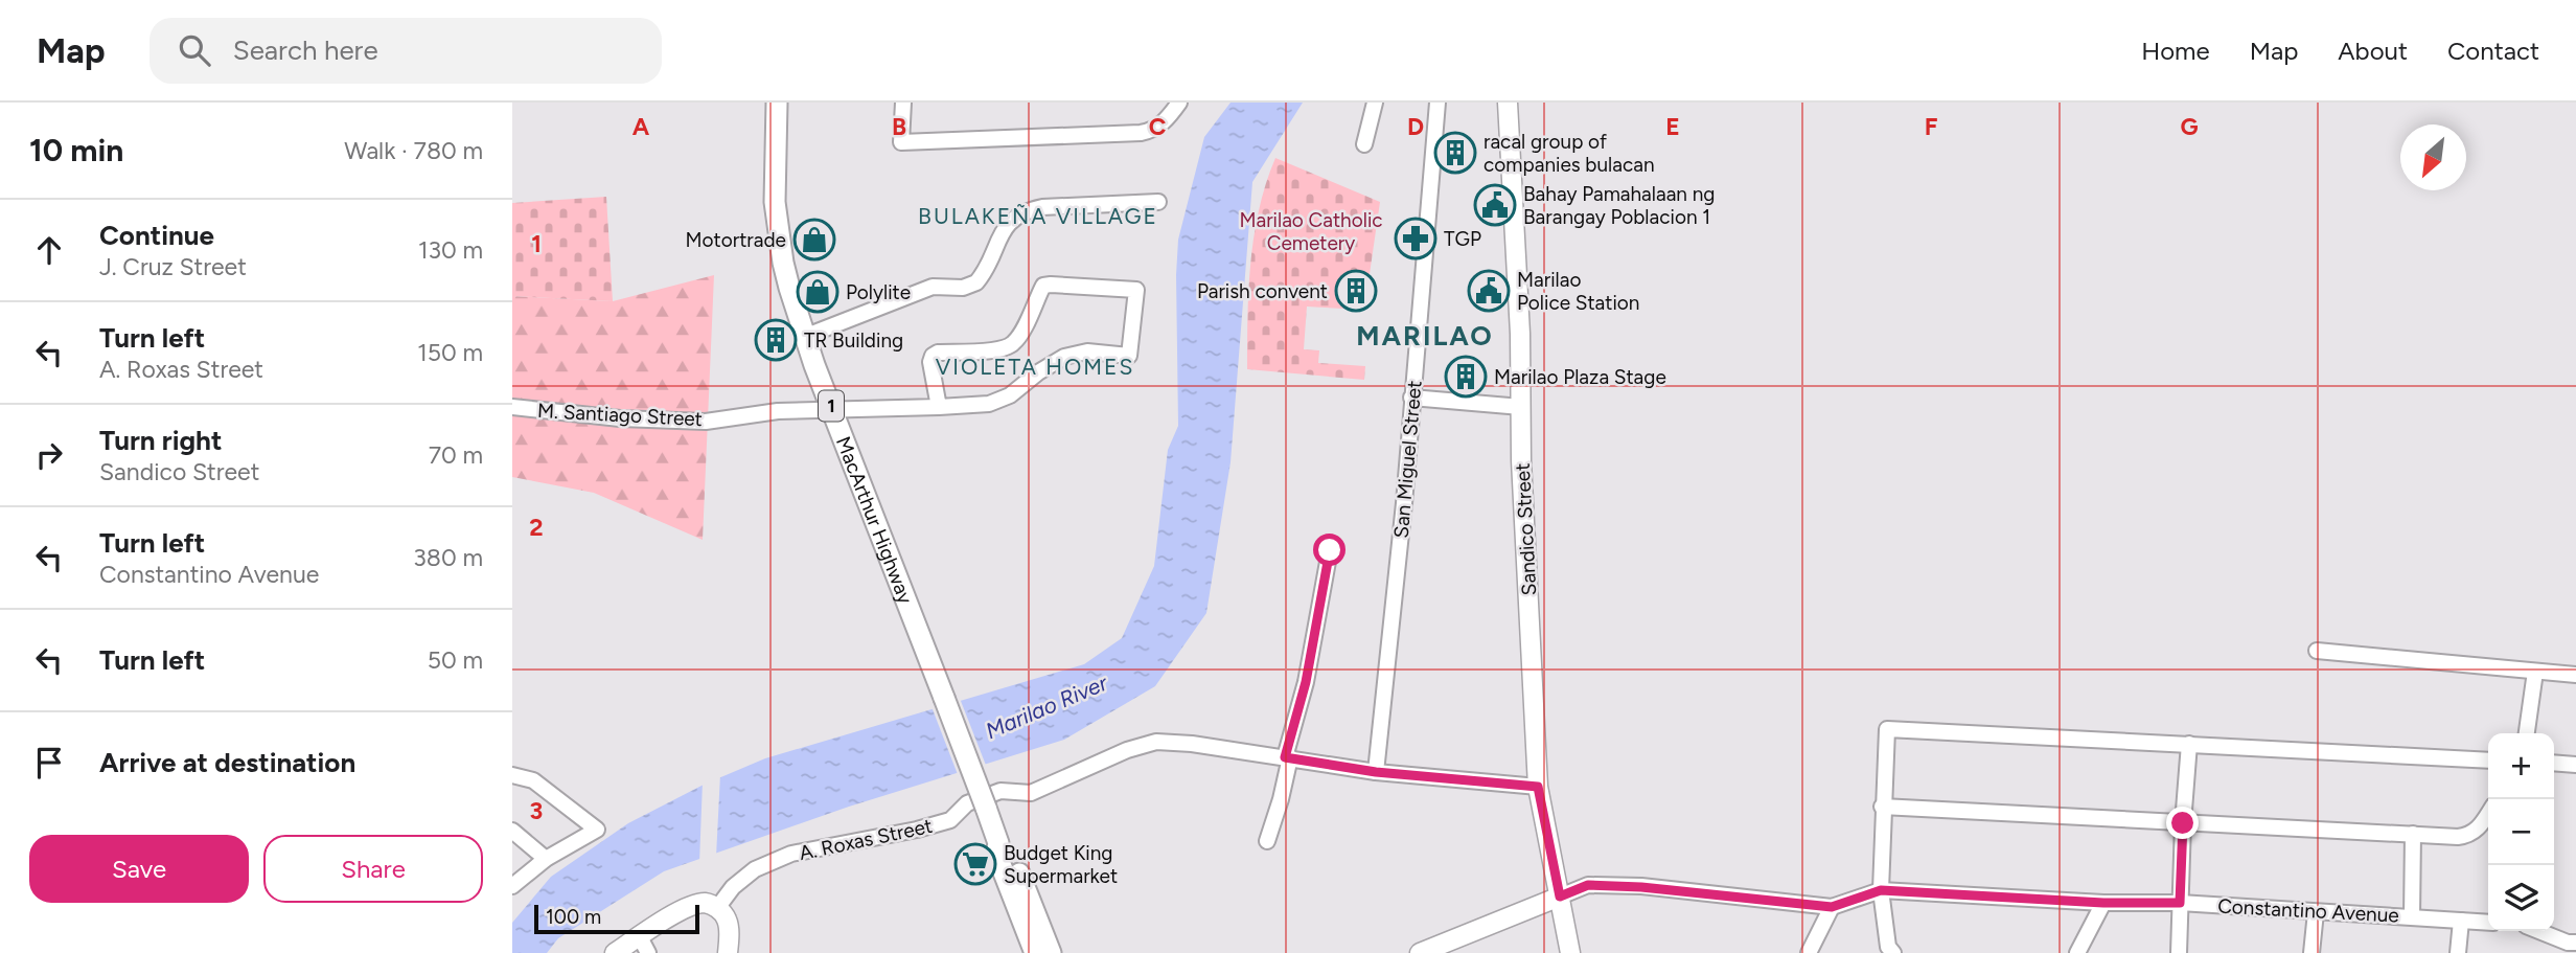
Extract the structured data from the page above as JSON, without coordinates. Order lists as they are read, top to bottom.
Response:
{
  "streets": {
    "highway": ["1", "MacArthur Highway"],
    "main road": ["Sandico Street"],
    "street": [
      "M. Santiago Street",
      "San Miguel Street",
      "A. Roxas Street",
      "Constantino Avenue"
    ]
  },
  "crossings": [
    ["M. Santiago Street", "MacArthur Highway"],
    ["San Miguel Street", "A. Roxas Street"],
    ["Sandico Street", "A. Roxas Street"],
    ["Sandico Street", "Constantino Avenue"]
  ],
  "districts": ["BULAKEÑA VILLAGE", "MARILAO", "VIOLETA HOMES"],
  "water": ["Marilao River"],
  "parks": ["Marilao Catholic Cemetery"],
  "places": {
    "building": [
      "racal group of companies bulacan",
      "Parish convent",
      "TR Building",
      "Marilao Plaza Stage"
    ],
    "public building": ["Bahay Pamahalaan ng Barangay Poblacion 1", "Marilao Police Station"],
    "pharmacy": ["TGP"],
    "shop": ["Motortrade", "Polylite"],
    "supermarket": ["Budget King Supermarket"]
  },
  "scale_bar": "100 m",
  "north": "bottom left",
  "page": {
    "header": "Map",
    "search": "Search here",
    "nav": [
      "Home",
      "Map",
      "About",
      "Contact"
    ],
    "heading": ["10 min", "Walk · 780 m"],
    "list": [
      ["Continue", "J. Cruz Street", "130 m"],
      ["Turn left", "A. Roxas Street", "150 m"],
      ["Turn right", "Sandico Street", "70 m"],
      ["Turn left", "Constantino Avenue", "380 m"],
      ["Turn left", "50 m"],
      "Arrive at destination"
    ],
    "map_buttons": ["+", "−"],
    "buttons": ["Save", "Share"],
    "scale": "100 m"
  },
  "grid": {
    "columns": [
      "A",
      "B",
      "C",
      "D",
      "E",
      "F",
      "G"
    ],
    "rows": ["1", "2", "3"]
  }
}
